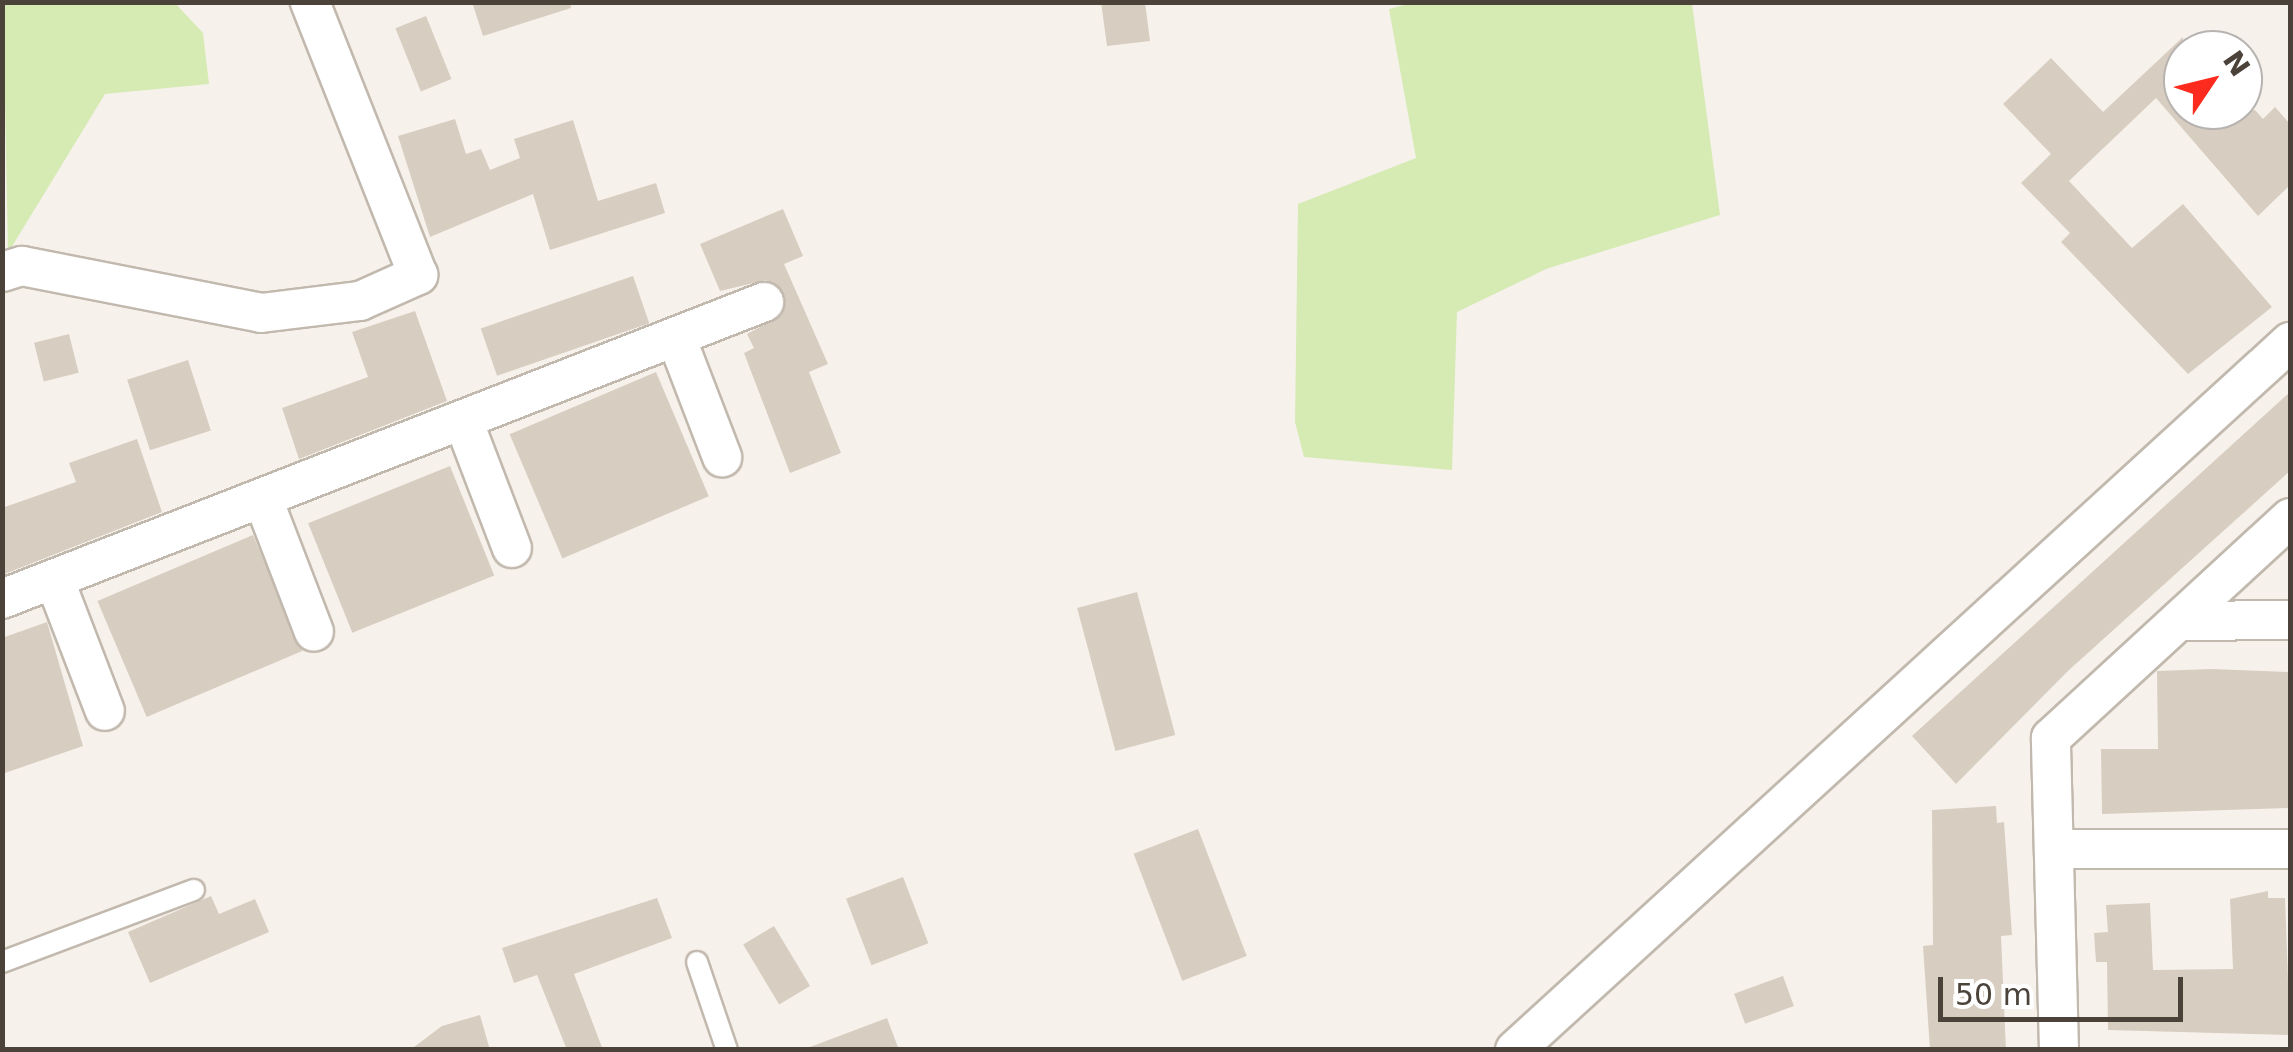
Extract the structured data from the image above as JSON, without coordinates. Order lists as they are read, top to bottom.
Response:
{
  "scale_bar": "50 m",
  "north": "top right"
}
